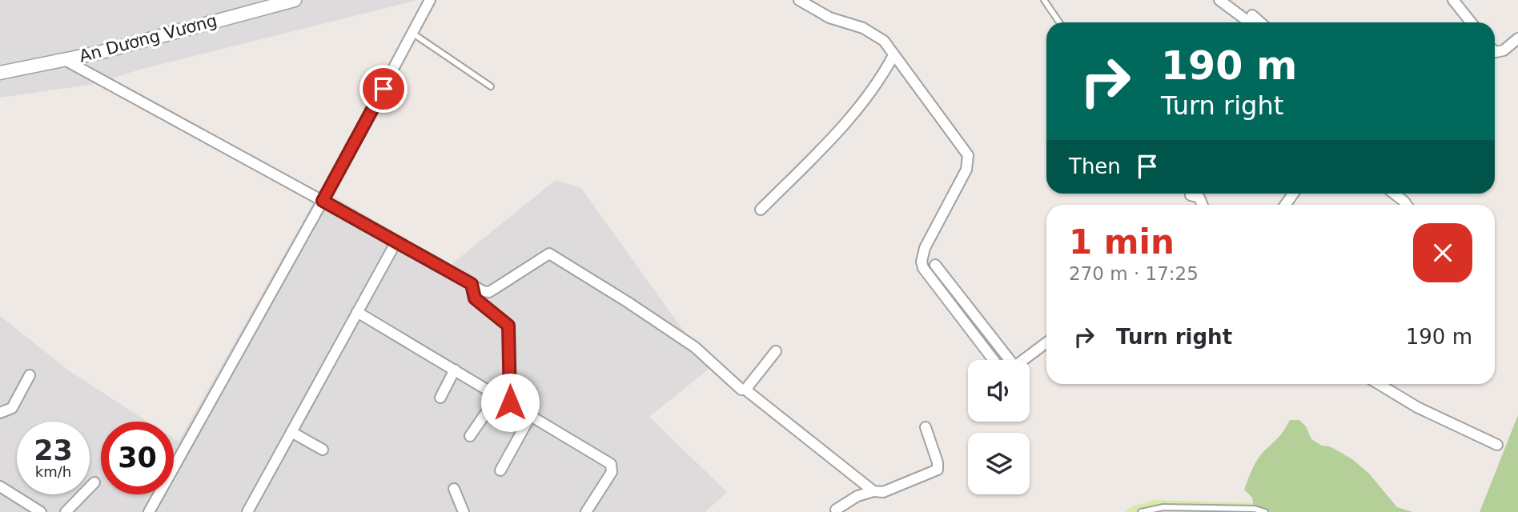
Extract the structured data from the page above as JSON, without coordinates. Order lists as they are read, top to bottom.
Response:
{
  "streets": {
    "street": ["An Dương Vương"]
  },
  "page": {
    "turn": ["190 m", "Turn right"],
    "then": "Then",
    "heading": ["1 min", "270 m · 17:25"],
    "list": [
      {
        "name": "Turn right",
        "value": "190 m"
      }
    ],
    "speed": "23 km/h",
    "limit": "30"
  }
}
